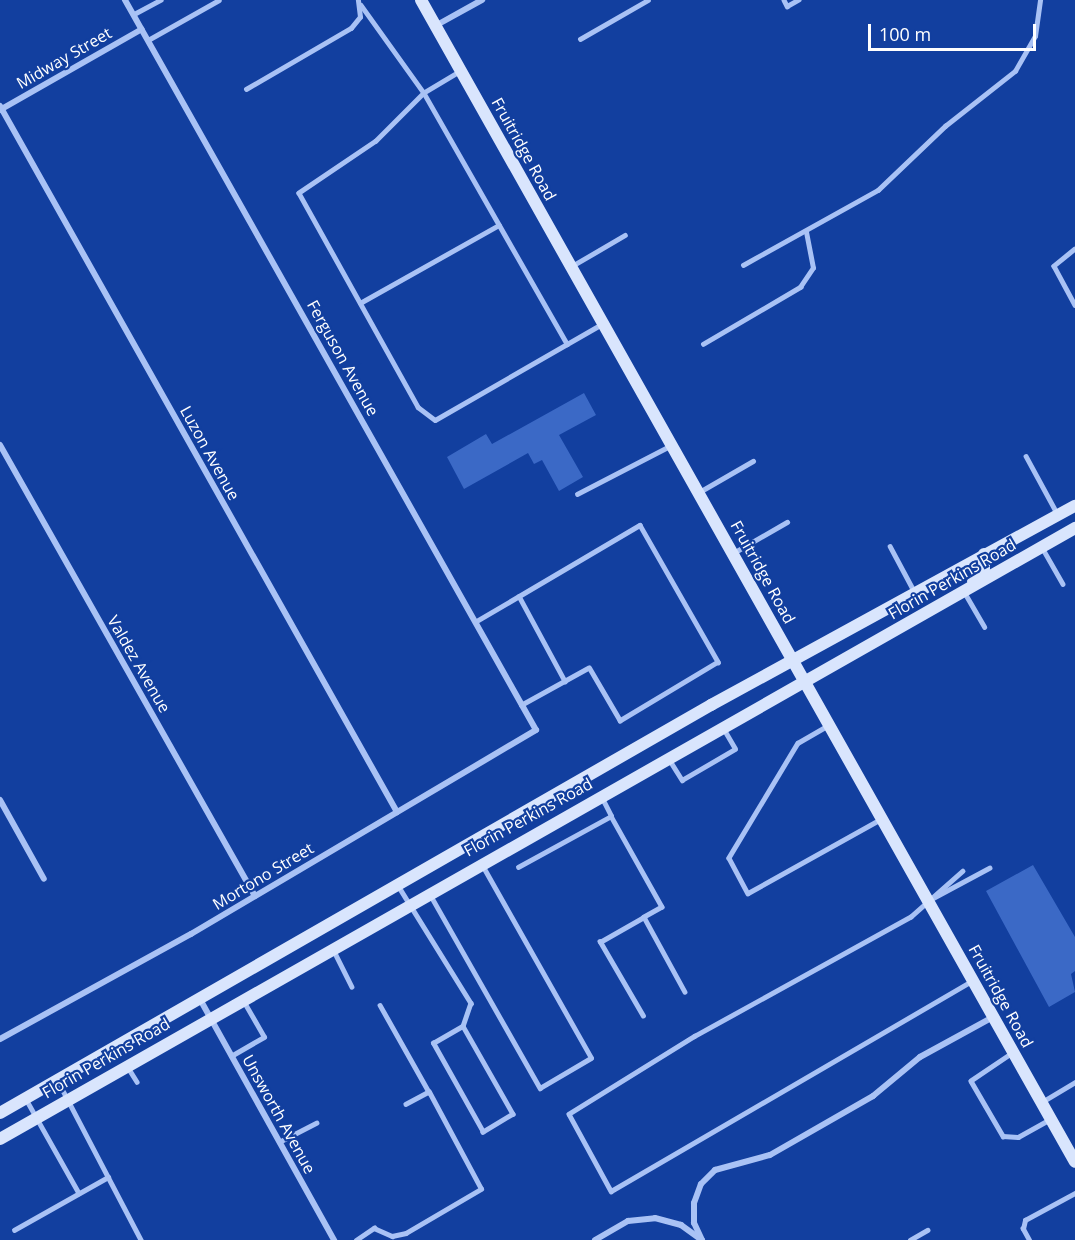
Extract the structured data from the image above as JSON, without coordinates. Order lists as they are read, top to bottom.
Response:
{
  "streets": {
    "main road": ["Fruitridge Road", "Florin Perkins Road"],
    "street": [
      "Midway Street",
      "Ferguson Avenue",
      "Luzon Avenue",
      "Valdez Avenue",
      "Mortono Street",
      "Unsworth Avenue"
    ]
  },
  "crossings": [
    ["Midway Street", "Ferguson Avenue"],
    ["Midway Street", "Luzon Avenue"],
    ["Fruitridge Road", "Florin Perkins Road"],
    ["Ferguson Avenue", "Mortono Street"],
    ["Luzon Avenue", "Mortono Street"],
    ["Florin Perkins Road", "Unsworth Avenue"],
    ["Valdez Avenue", "Mortono Street"]
  ],
  "scale_bar": "100 m"
}
